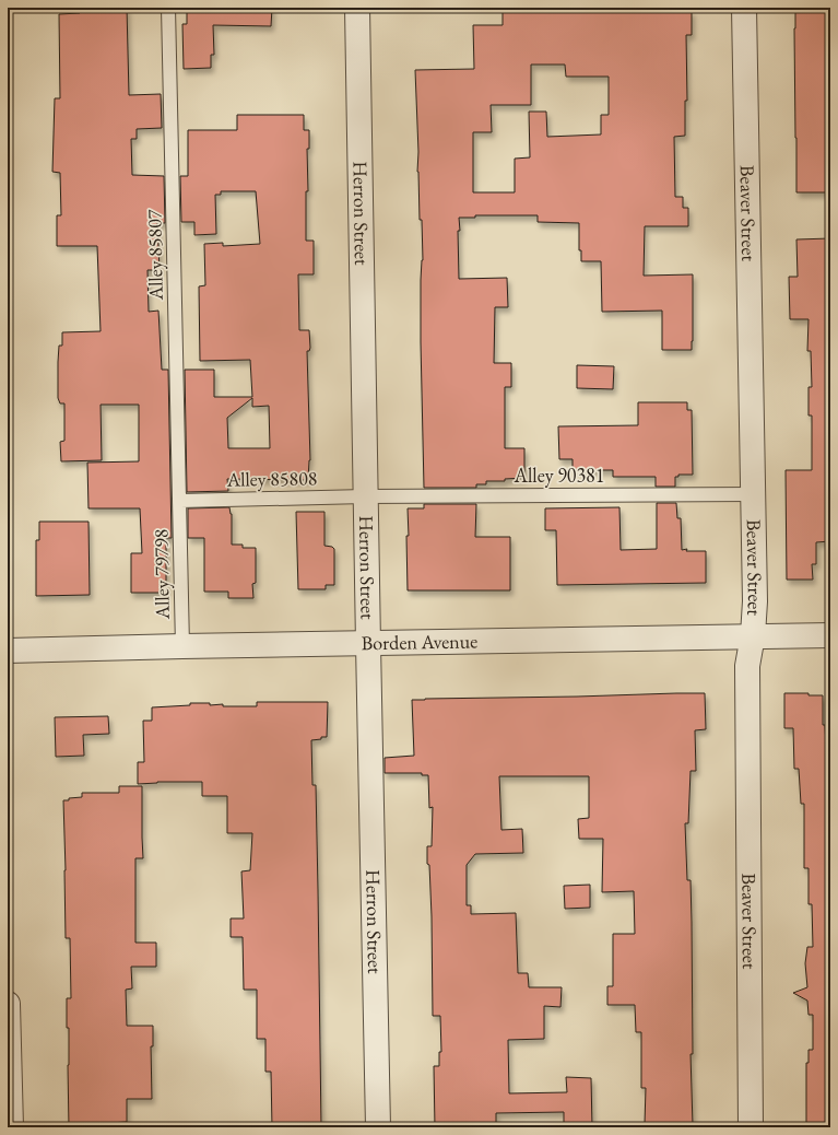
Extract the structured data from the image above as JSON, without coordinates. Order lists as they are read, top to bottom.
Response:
{
  "streets": {
    "street": ["Herron Street", "Beaver Street", "Borden Avenue"],
    "lane": [
      "Alley 85807",
      "Alley 90381",
      "Alley 85808",
      "Alley 79798"
    ]
  },
  "crossings": [
    ["Herron Street", "Alley 90381"],
    ["Herron Street", "Alley 85808"],
    ["Herron Street", "Borden Avenue"],
    ["Beaver Street", "Alley 90381"],
    ["Beaver Street", "Borden Avenue"],
    ["Alley 85807", "Alley 85808"],
    ["Alley 85807", "Alley 79798"],
    ["Alley 90381", "Alley 85808"],
    ["Alley 85808", "Alley 79798"],
    ["Alley 79798", "Borden Avenue"]
  ]
}
